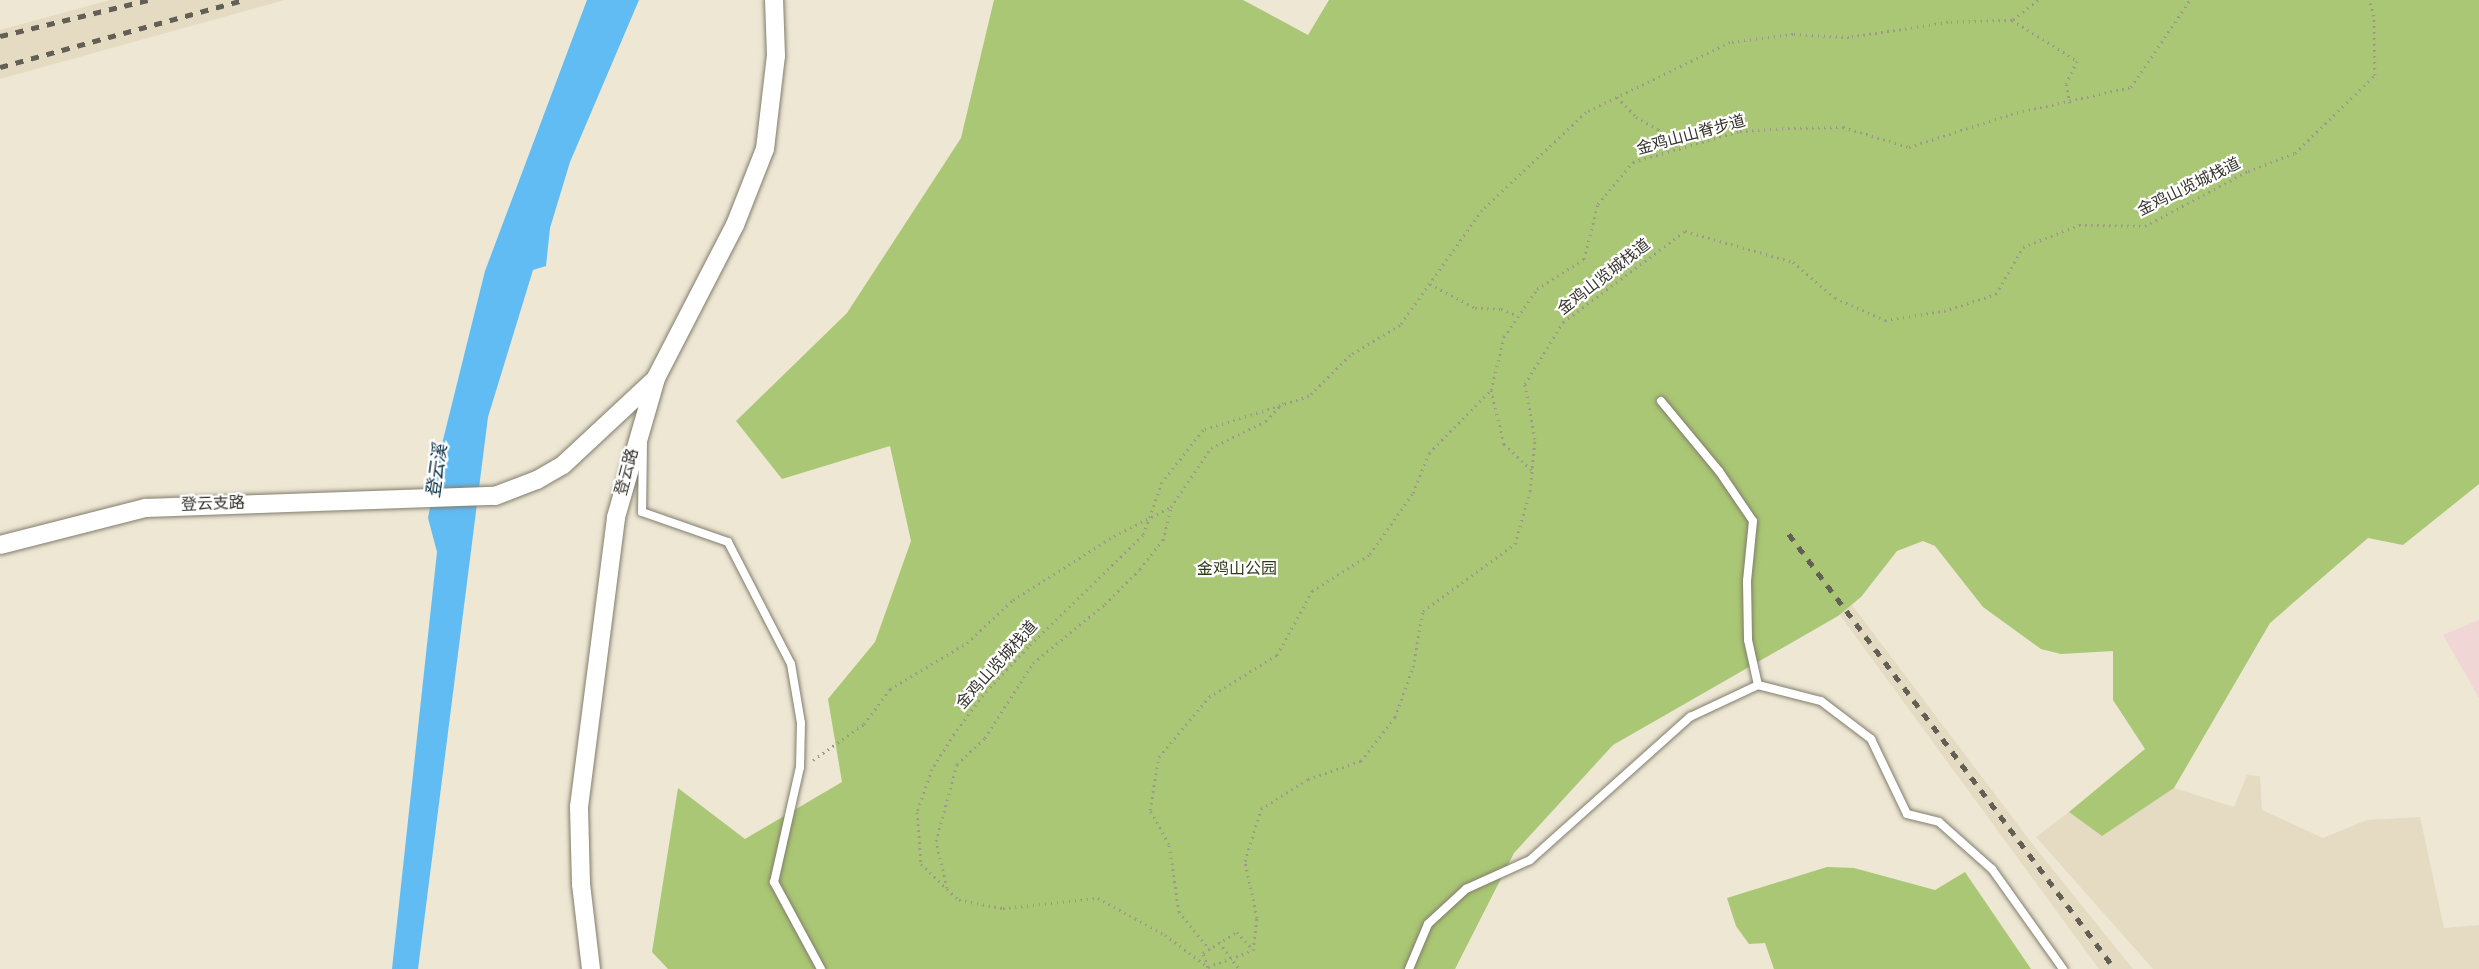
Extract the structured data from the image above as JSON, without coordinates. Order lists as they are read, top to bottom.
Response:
{
  "streets": {
    "street": ["登云路", "登云支路"],
    "path": ["金鸡山山脊步道", "金鸡山览城栈道"]
  },
  "crossings": [
    ["登云路", "登云支路"]
  ],
  "water": ["登云溪"],
  "parks": ["金鸡山公园"]
}
